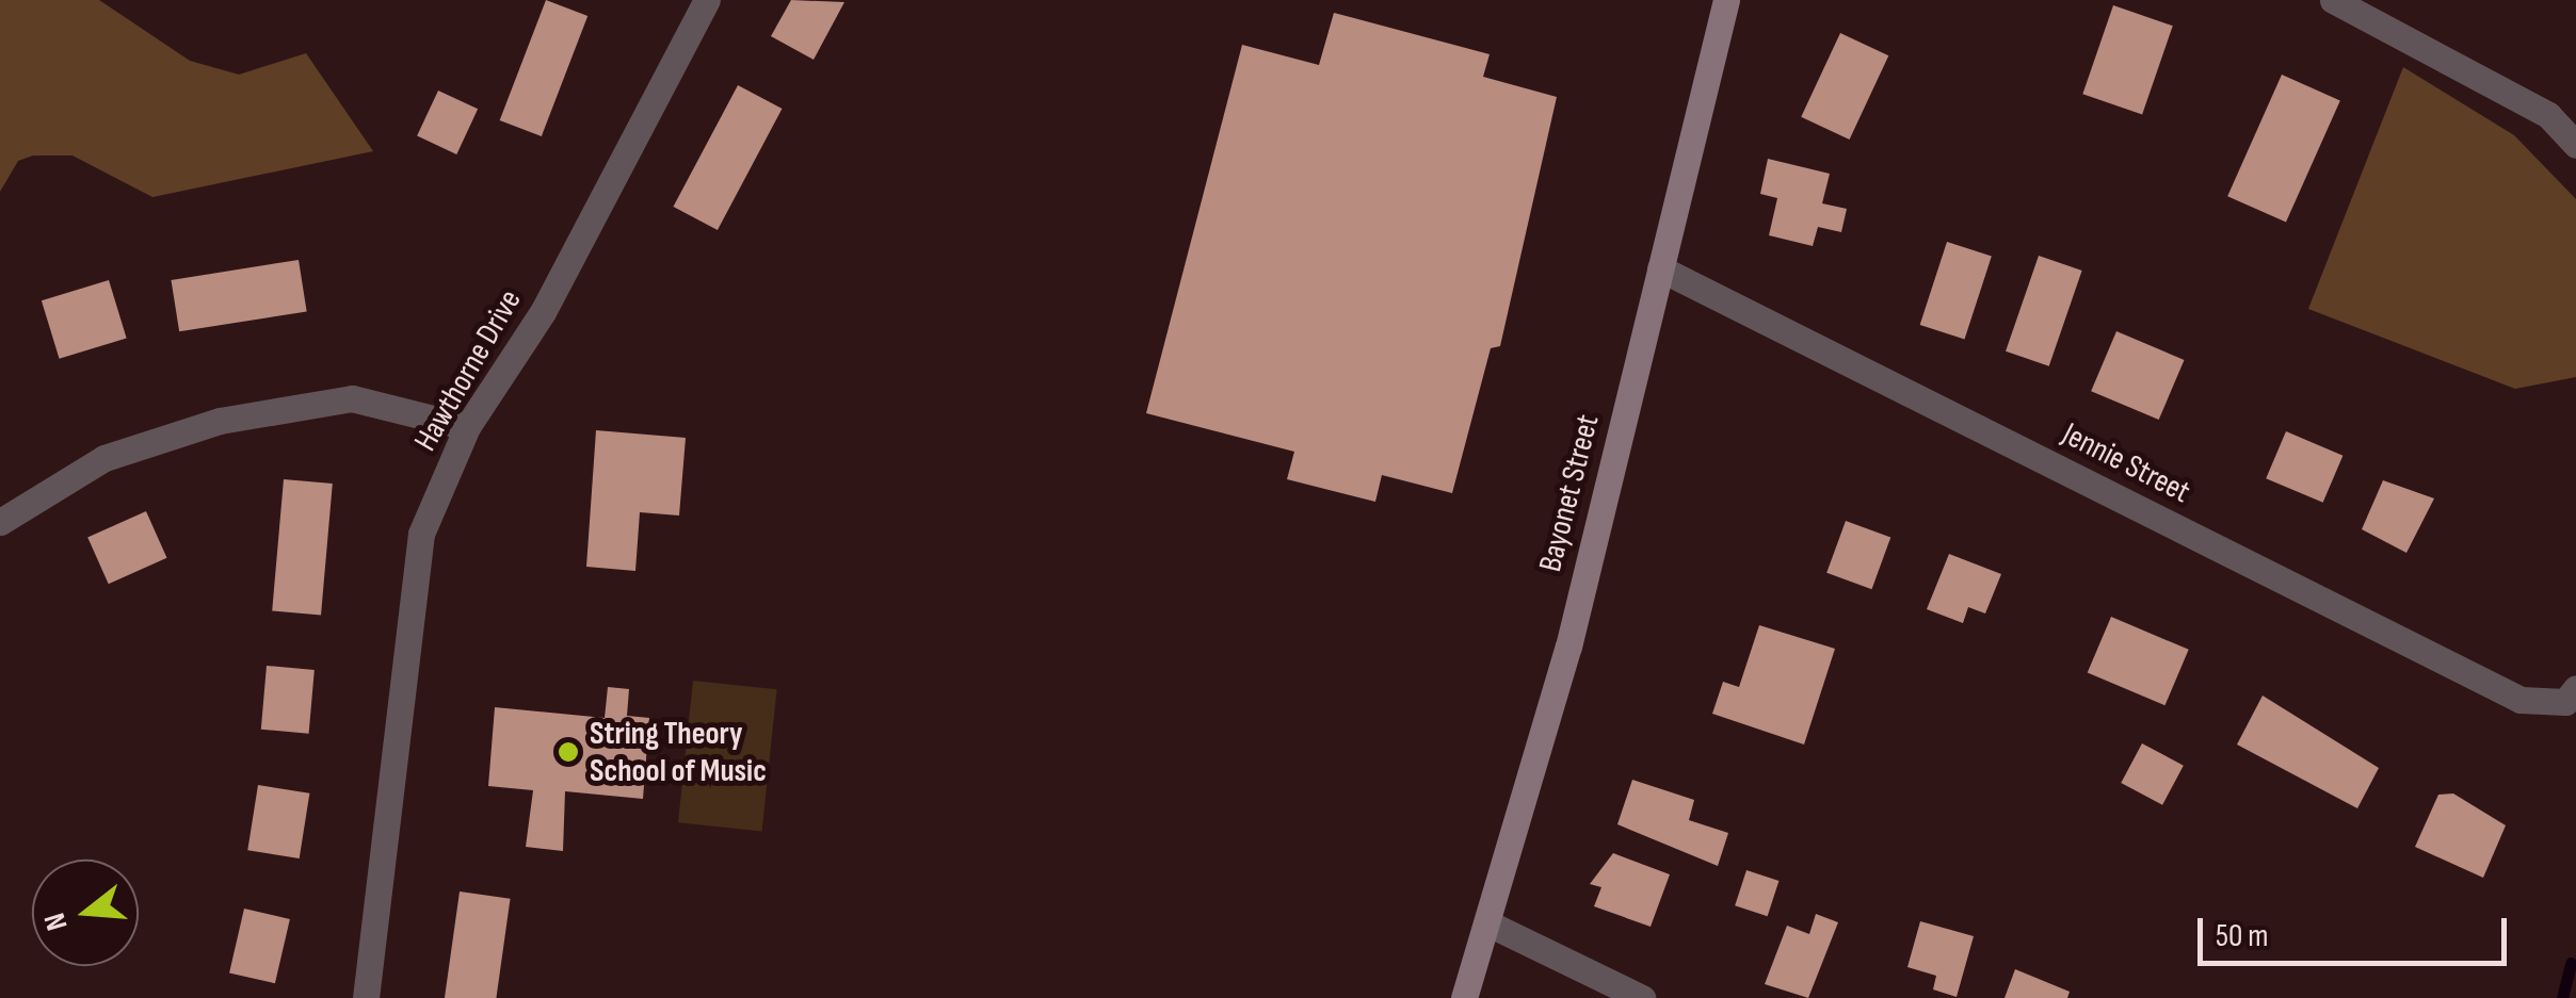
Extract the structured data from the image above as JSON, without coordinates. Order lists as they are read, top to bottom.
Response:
{
  "streets": {
    "street": ["Hawthorne Drive", "Jennie Street", "Bayonet Street"]
  },
  "crossings": [
    ["Jennie Street", "Bayonet Street"]
  ],
  "places": ["String Theory School of Music"],
  "scale_bar": "50 m",
  "north": "left"
}
